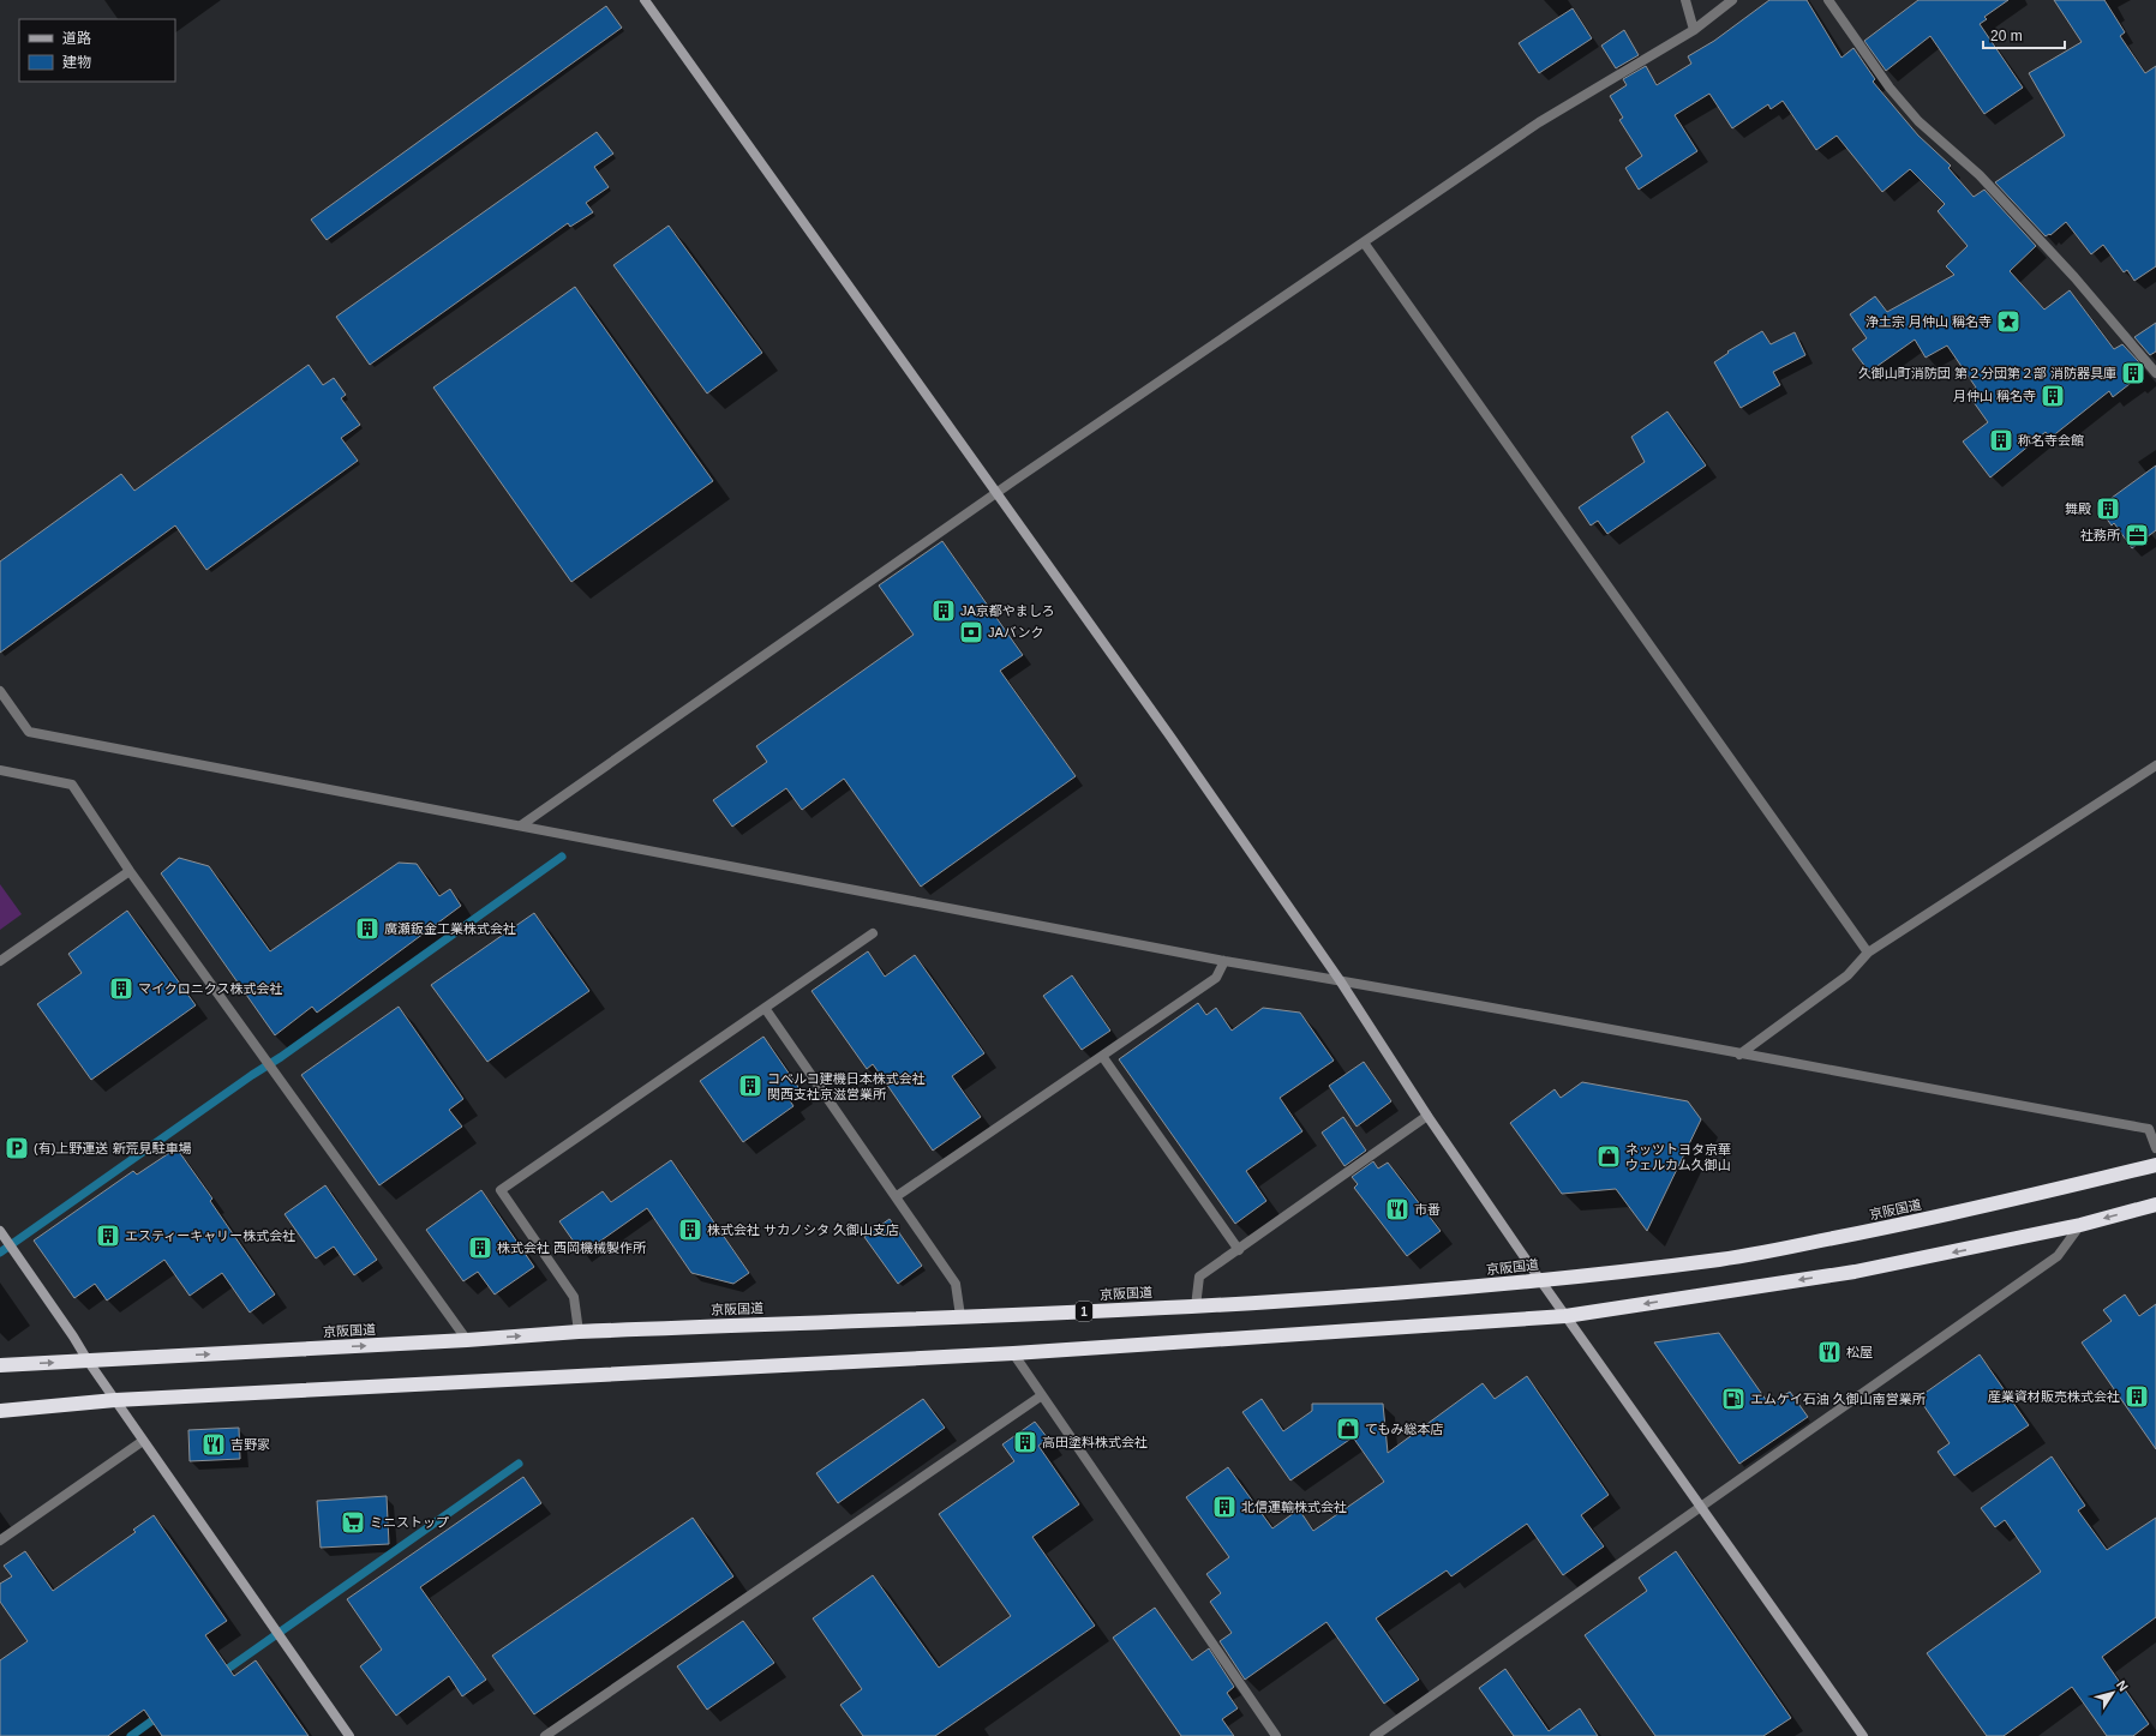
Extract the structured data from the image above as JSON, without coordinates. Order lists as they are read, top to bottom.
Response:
{
  "streets": {
    "highway": ["京阪国道", "1"]
  },
  "places": {
    "place": ["浄土宗 月仲山 稱名寺"],
    "building": [
      "久御山町消防団 第２分団第２部 消防器具庫",
      "月仲山 稱名寺",
      "称名寺会館",
      "舞殿",
      "JA京都やましろ",
      "廣瀬鈑金工業株式会社",
      "マイクロニクス株式会社",
      "コベルコ建機日本株式会社 関西支社京滋営業所",
      "株式会社 サカノシタ 久御山支店",
      "エスティーキャリー株式会社",
      "株式会社 西岡機械製作所",
      "産業資材販売株式会社",
      "高田塗料株式会社",
      "北信運輸株式会社"
    ],
    "office": ["社務所"],
    "bank": ["JAバンク"],
    "parking": ["(有)上野運送 新荒見駐車場"],
    "shop": ["ネッツトヨタ京華 ウェルカム久御山", "てもみ総本店"],
    "restaurant": ["市番", "松屋", "吉野家"],
    "fuel station": ["エムケイ石油 久御山南営業所"],
    "supermarket": ["ミニストップ"]
  },
  "legend": ["道路", "建物"],
  "scale_bar": "20 m",
  "north": "top right"
}
